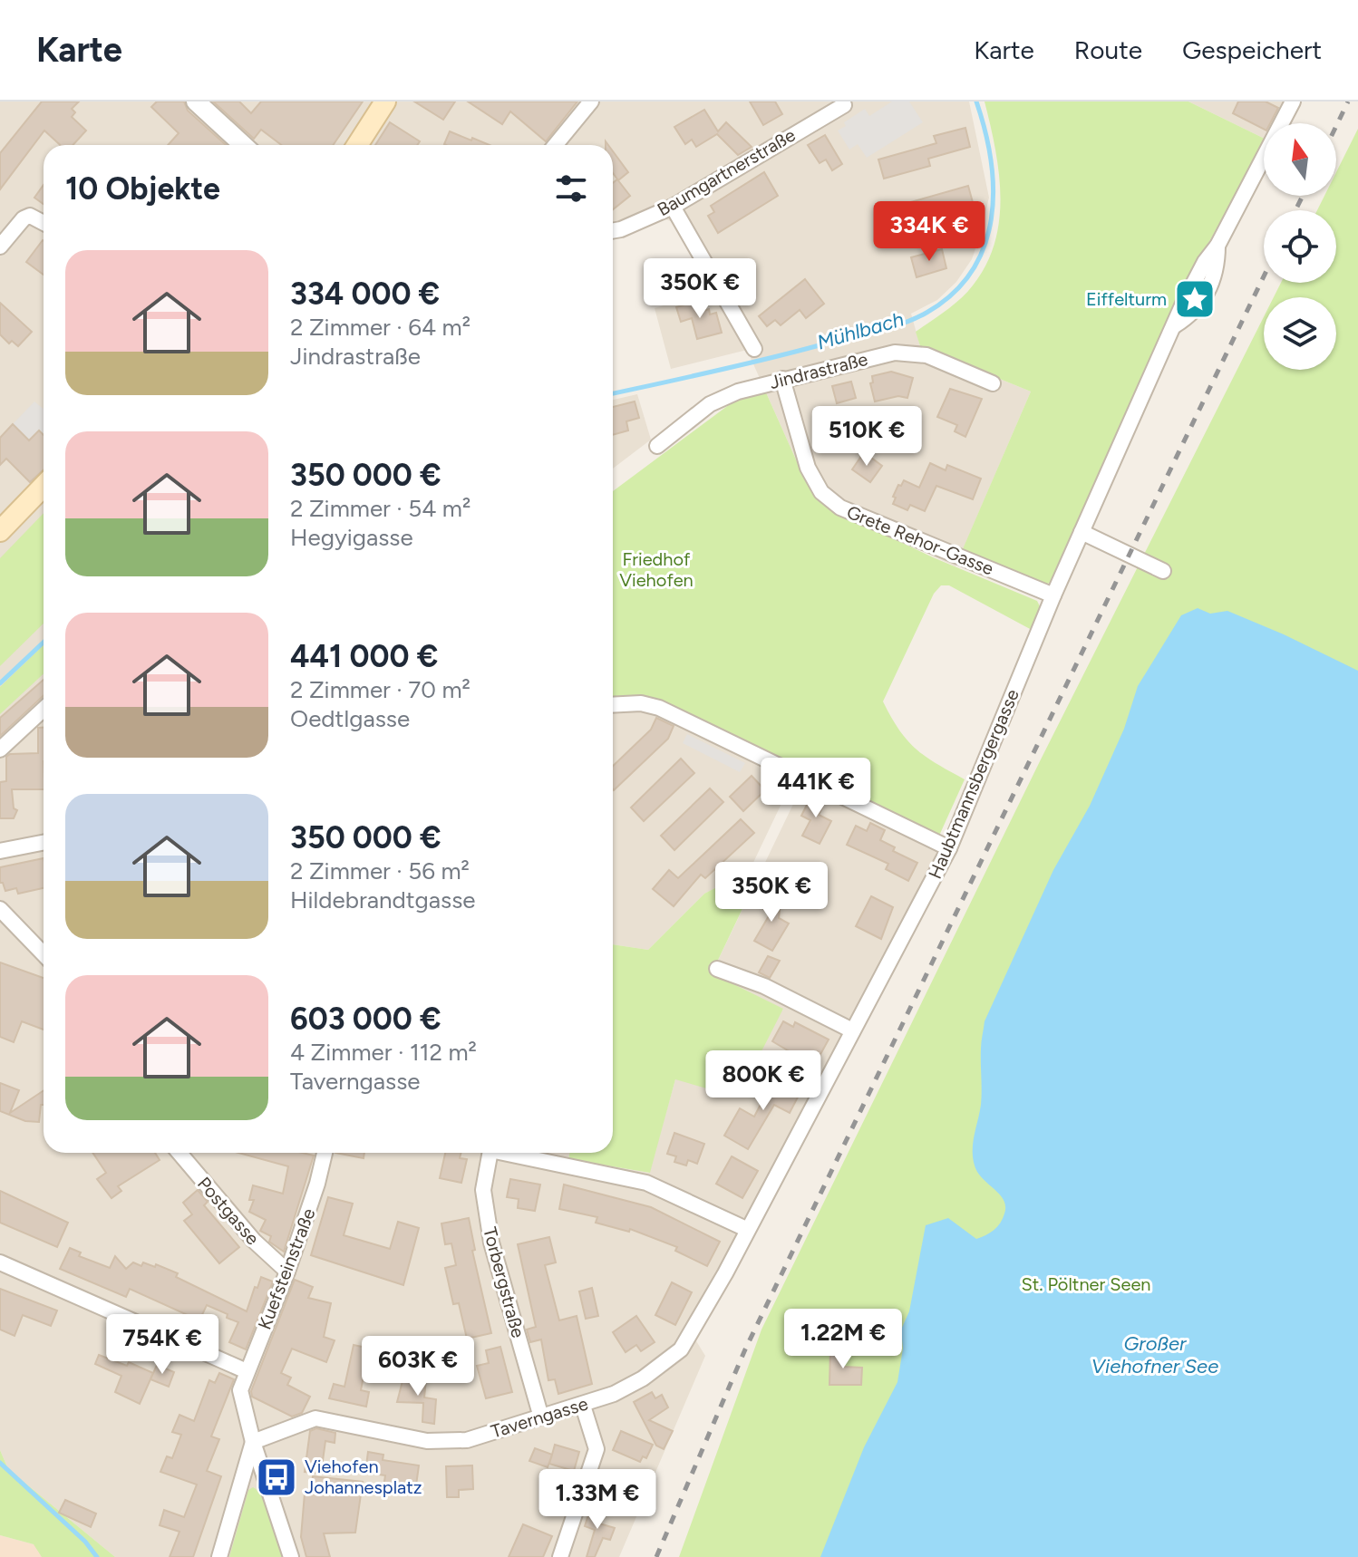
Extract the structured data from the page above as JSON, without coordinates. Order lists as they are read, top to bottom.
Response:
{
  "streets": {
    "street": [
      "Baumgartnerstraße",
      "Jindrastraße",
      "Grete Rehor-Gasse",
      "Haubtmannsbergergasse",
      "Postgasse",
      "Kuefsteinstraße",
      "Torbergstraße",
      "Taverngasse"
    ]
  },
  "crossings": [
    ["Jindrastraße", "Grete Rehor-Gasse"],
    ["Grete Rehor-Gasse", "Haubtmannsbergergasse"],
    ["Haubtmannsbergergasse", "Taverngasse"],
    ["Postgasse", "Kuefsteinstraße"],
    ["Kuefsteinstraße", "Taverngasse"],
    ["Torbergstraße", "Taverngasse"]
  ],
  "water": ["Mühlbach", "Großer Viehofner See"],
  "parks": ["Friedhof Viehofen", "St. Pöltner Seen"],
  "places": {
    "place": ["Eiffelturm"],
    "bus stop": ["Viehofen Johannesplatz"]
  },
  "north": "top",
  "page": {
    "header": "Karte",
    "nav": ["Karte", "Route", "Gespeichert"],
    "heading": "10 Objekte",
    "price": [
      "334K €",
      "350K €",
      "510K €",
      "441K €",
      "350K €",
      "800K €",
      "1.22M €",
      "754K €",
      "603K €",
      "1.33M €"
    ],
    "list": [
      {
        "name": "334 000 €",
        "note": "2 Zimmer · 64 m² · Jindrastraße"
      },
      {
        "name": "350 000 €",
        "note": "2 Zimmer · 54 m² · Hegyigasse"
      },
      {
        "name": "441 000 €",
        "note": "2 Zimmer · 70 m² · Oedtlgasse"
      },
      {
        "name": "350 000 €",
        "note": "2 Zimmer · 56 m² · Hildebrandtgasse"
      },
      {
        "name": "603 000 €",
        "note": "4 Zimmer · 112 m² · Taverngasse"
      }
    ]
  }
}
